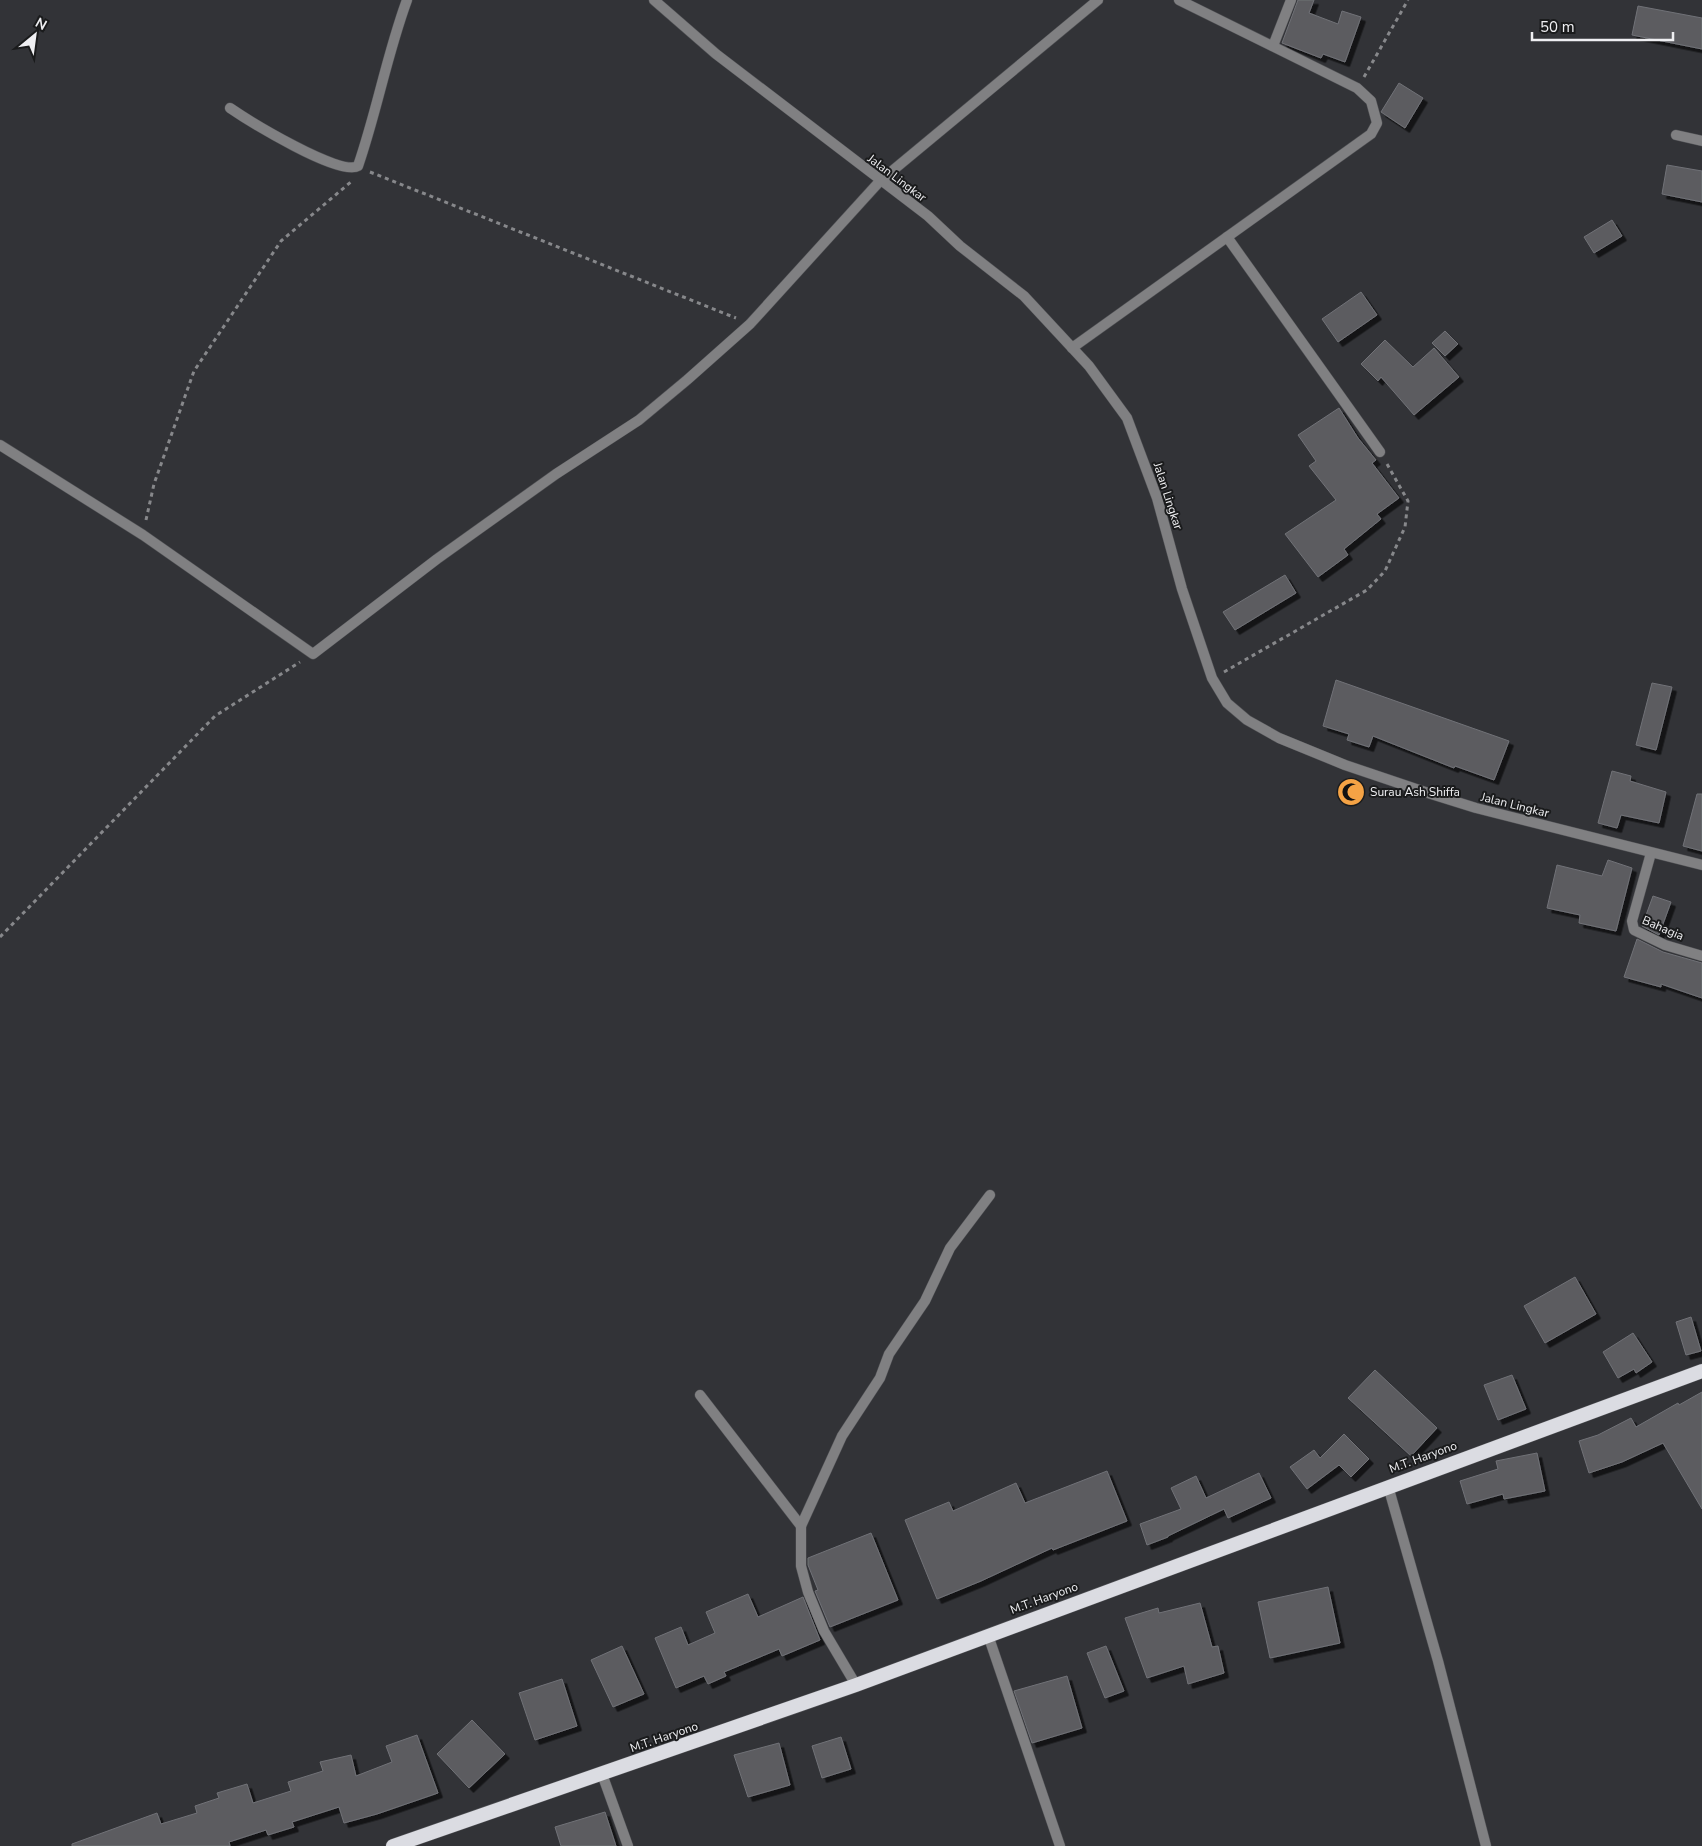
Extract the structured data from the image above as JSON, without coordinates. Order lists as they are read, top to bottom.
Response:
{
  "streets": {
    "highway": ["M.T. Haryono"],
    "street": ["Jalan Lingkar", "Bahagia"]
  },
  "crossings": [
    ["Jalan Lingkar", "Bahagia"]
  ],
  "places": {
    "mosque": ["Surau Ash Shiffa"]
  },
  "scale_bar": "50 m",
  "north": "top right"
}
